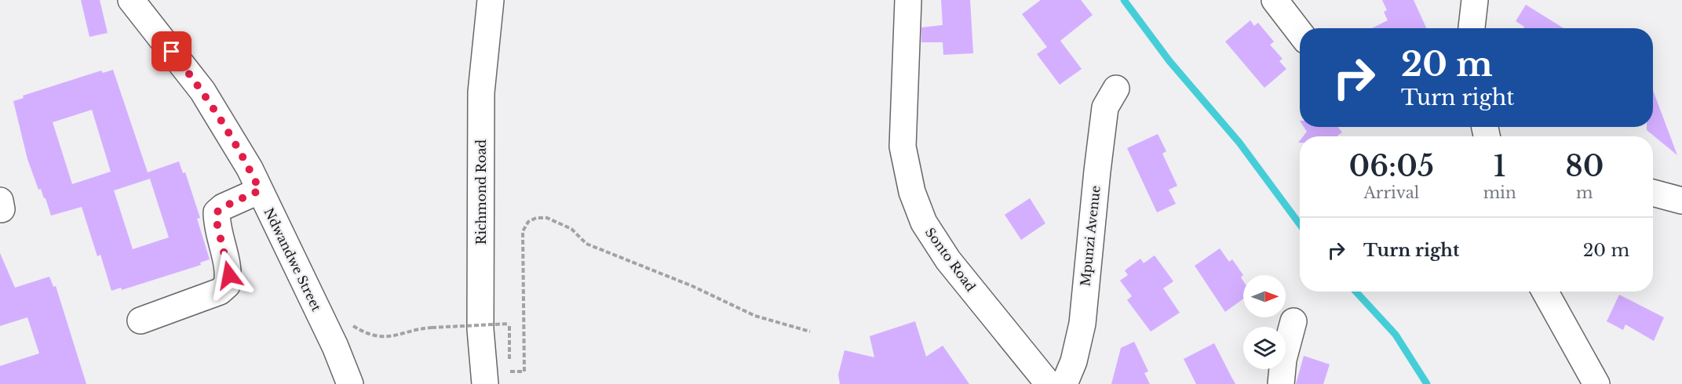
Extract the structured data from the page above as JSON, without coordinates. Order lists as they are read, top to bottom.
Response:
{
  "streets": {
    "main road": [
      "Richmond Road",
      "Mpunzi Avenue",
      "Ndwandwe Street",
      "Sonto Road"
    ]
  },
  "north": "right",
  "page": {
    "turn": ["20 m", "Turn right"],
    "eta": [
      "06:05",
      "Arrival",
      "1",
      "min",
      "80",
      "m"
    ],
    "list": [
      {
        "name": "Turn right",
        "value": "20 m"
      }
    ]
  }
}
